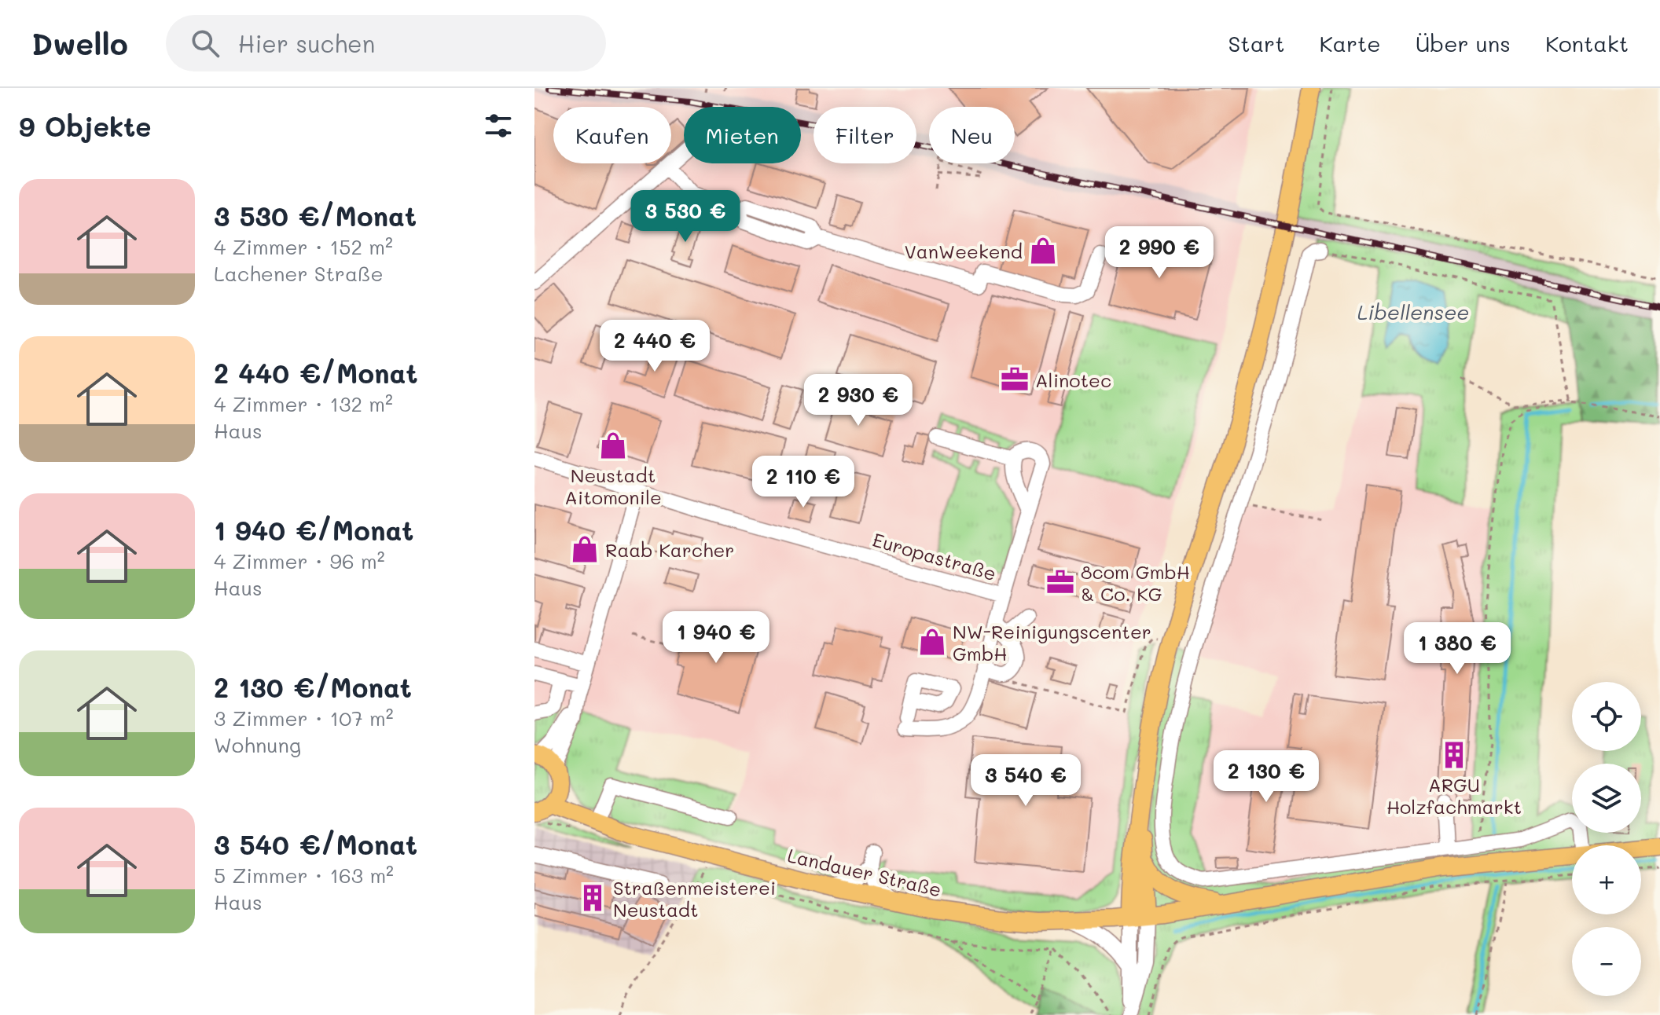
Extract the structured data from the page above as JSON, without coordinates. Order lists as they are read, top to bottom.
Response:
{
  "streets": {
    "main road": ["Landauer Straße"],
    "street": ["Europastraße"]
  },
  "water": ["Libellensee"],
  "places": {
    "shop": [
      "VanWeekend",
      "Neustadt Aitomonile",
      "Raab Karcher",
      "NW-Reinigungscenter GmbH"
    ],
    "office": ["Alinotec", "8com GmbH & Co. KG"],
    "building": ["ARGU Holzfachmarkt", "Straßenmeisterei Neustadt"]
  },
  "page": {
    "header": "Dwello",
    "search": "Hier suchen",
    "nav": [
      "Start",
      "Karte",
      "Über uns",
      "Kontakt"
    ],
    "heading": "9 Objekte",
    "chip": [
      "Kaufen",
      "Mieten",
      "Filter",
      "Neu"
    ],
    "list": [
      {
        "name": "3 530 €/Monat",
        "note": "4 Zimmer · 152 m² · Lachener Straße"
      },
      {
        "name": "2 440 €/Monat",
        "note": "4 Zimmer · 132 m² · Haus"
      },
      {
        "name": "1 940 €/Monat",
        "note": "4 Zimmer · 96 m² · Haus"
      },
      {
        "name": "2 130 €/Monat",
        "note": "3 Zimmer · 107 m² · Wohnung"
      },
      {
        "name": "3 540 €/Monat",
        "note": "5 Zimmer · 163 m² · Haus"
      }
    ],
    "price": [
      "3 530 €",
      "2 990 €",
      "2 440 €",
      "2 930 €",
      "2 110 €",
      "1 940 €",
      "1 380 €",
      "2 130 €",
      "3 540 €"
    ],
    "map_buttons": ["+", "−"]
  }
}
